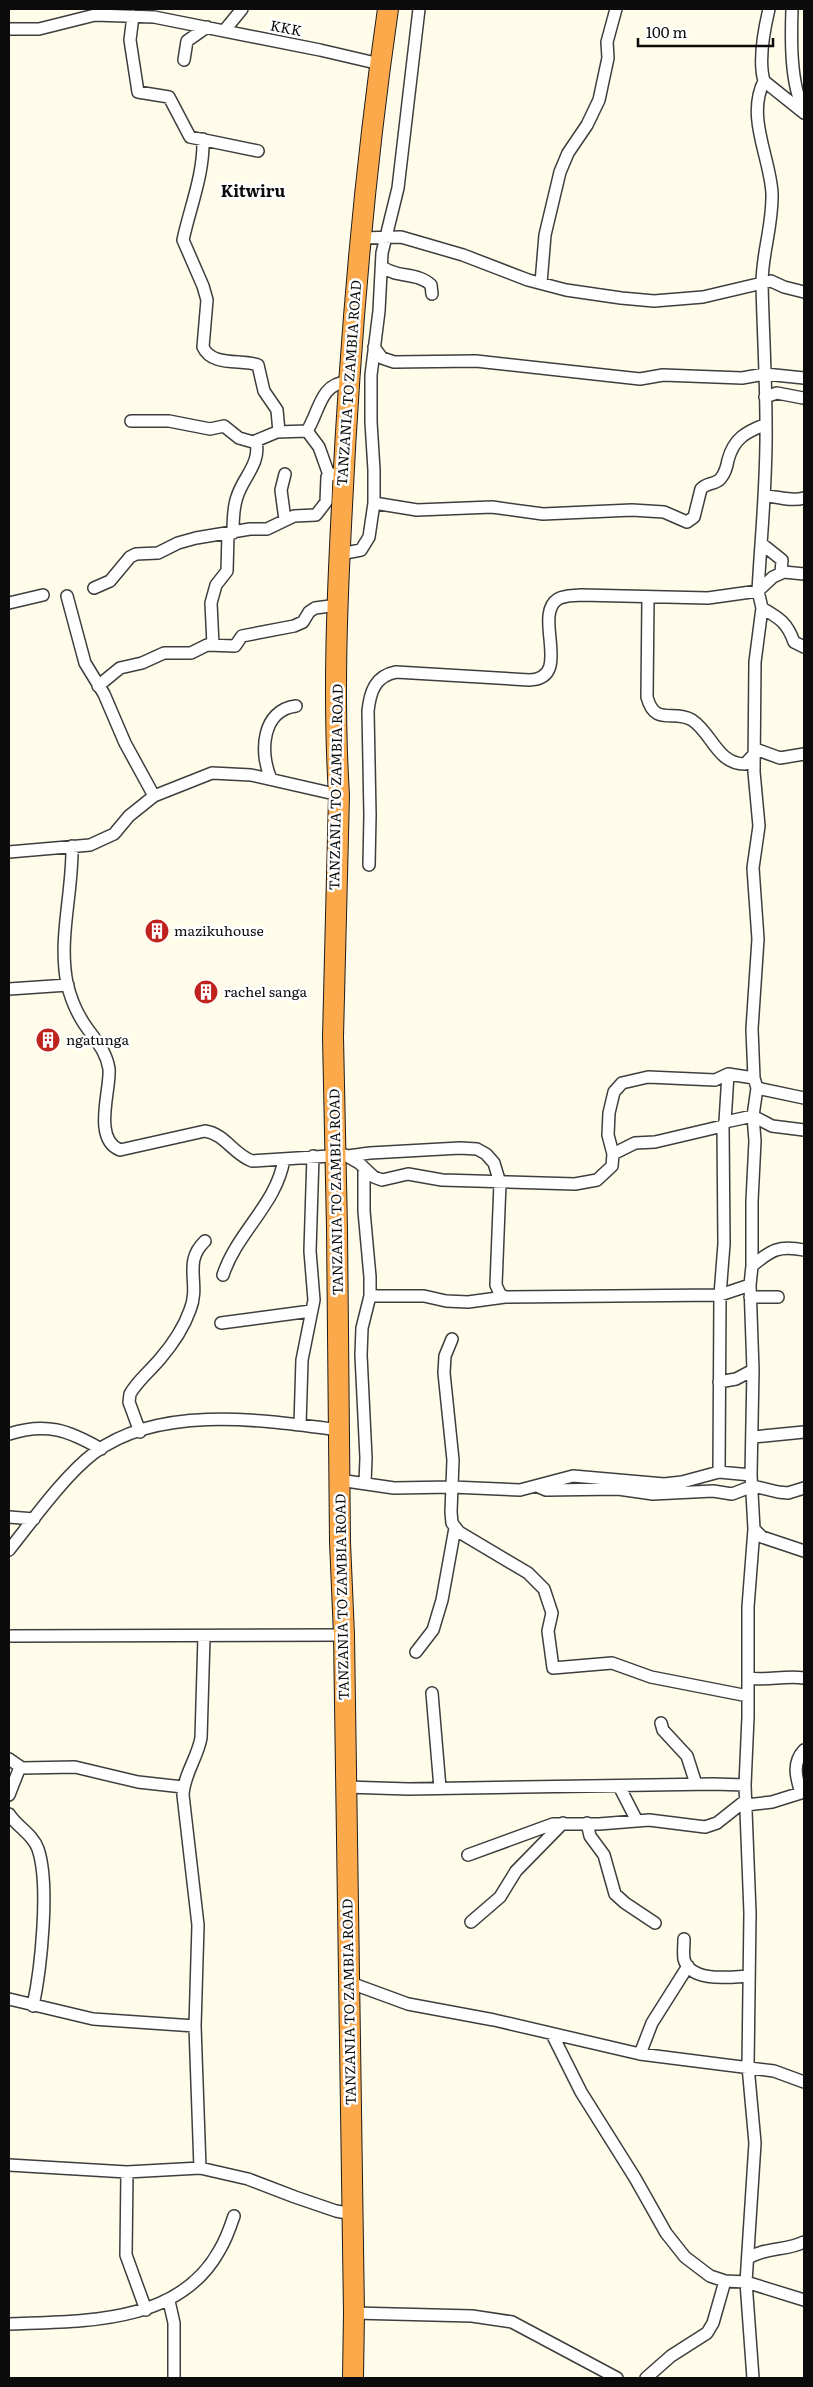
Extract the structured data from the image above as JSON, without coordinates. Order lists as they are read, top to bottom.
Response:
{
  "streets": {
    "highway": ["TANZANIA TO ZAMBIA ROAD"],
    "street": ["KKK"]
  },
  "crossings": [
    ["KKK", "TANZANIA TO ZAMBIA ROAD"]
  ],
  "districts": ["Kitwiru"],
  "places": {
    "building": ["mazikuhouse", "rachel sanga", "ngatunga"]
  },
  "scale_bar": "100 m"
}
